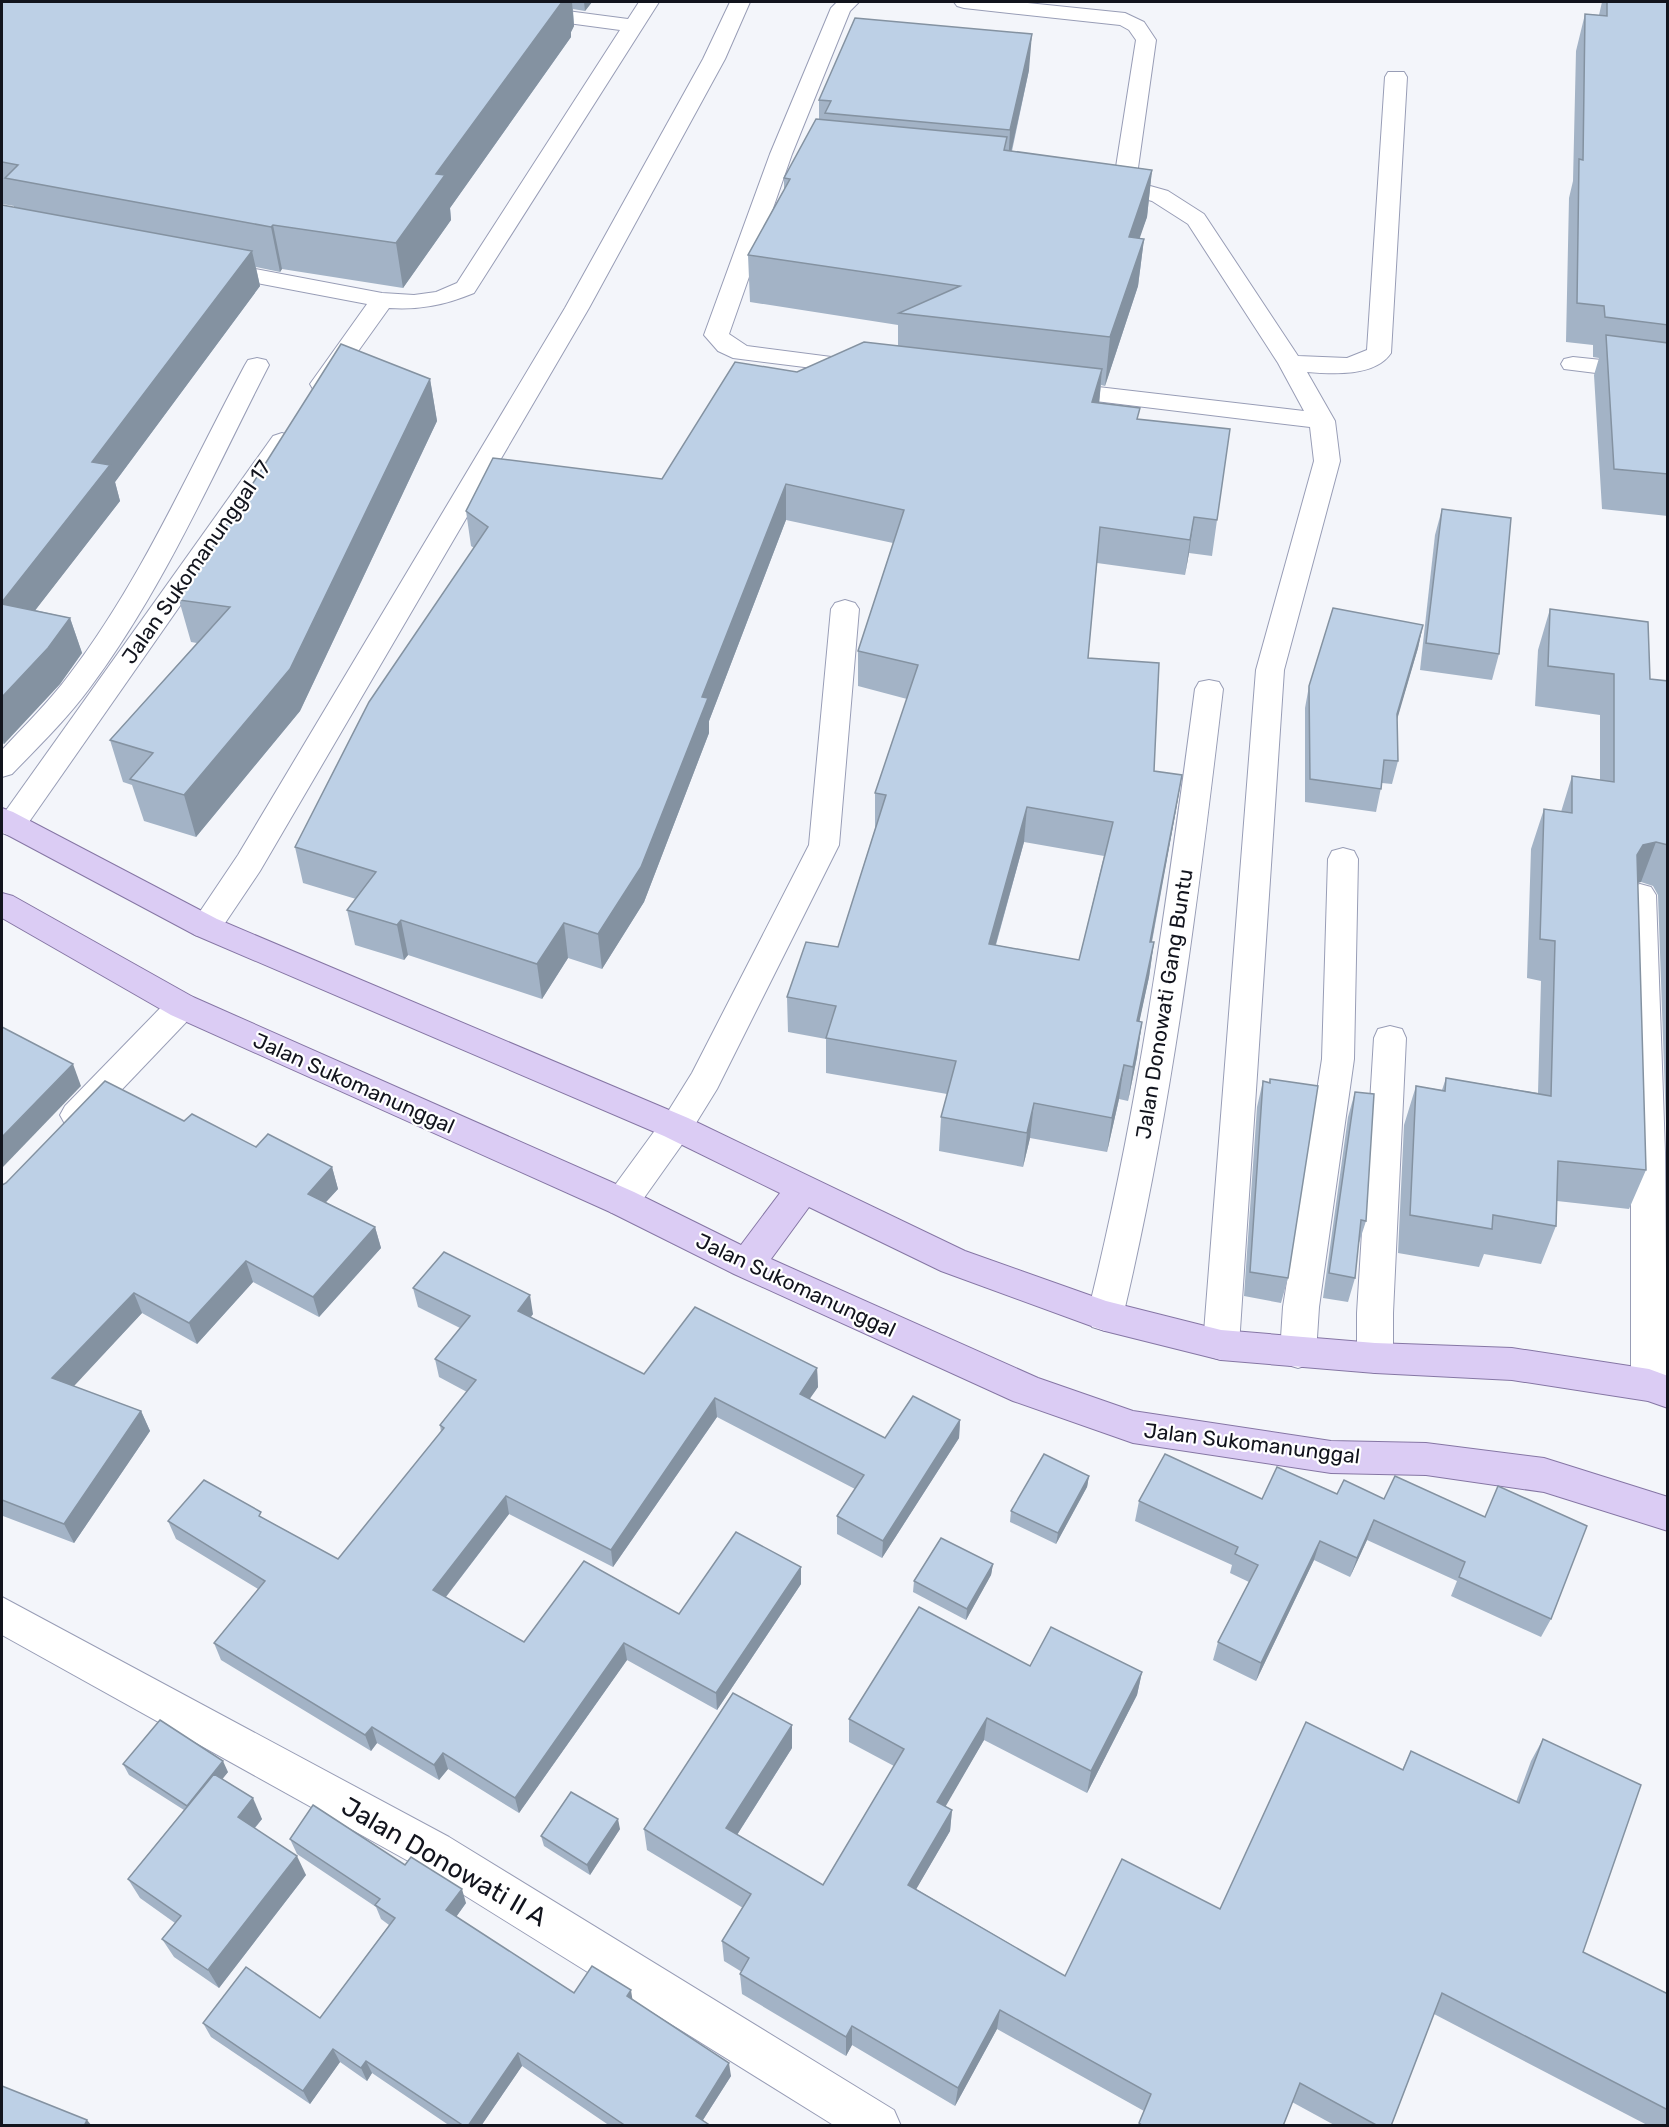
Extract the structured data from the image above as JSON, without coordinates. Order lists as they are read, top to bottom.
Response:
{
  "streets": {
    "main road": ["Jalan Sukomanunggal"],
    "street": ["Jalan Sukomanunggal 17", "Jalan Donowati Gang Buntu", "Jalan Donowati II A"]
  }
}
